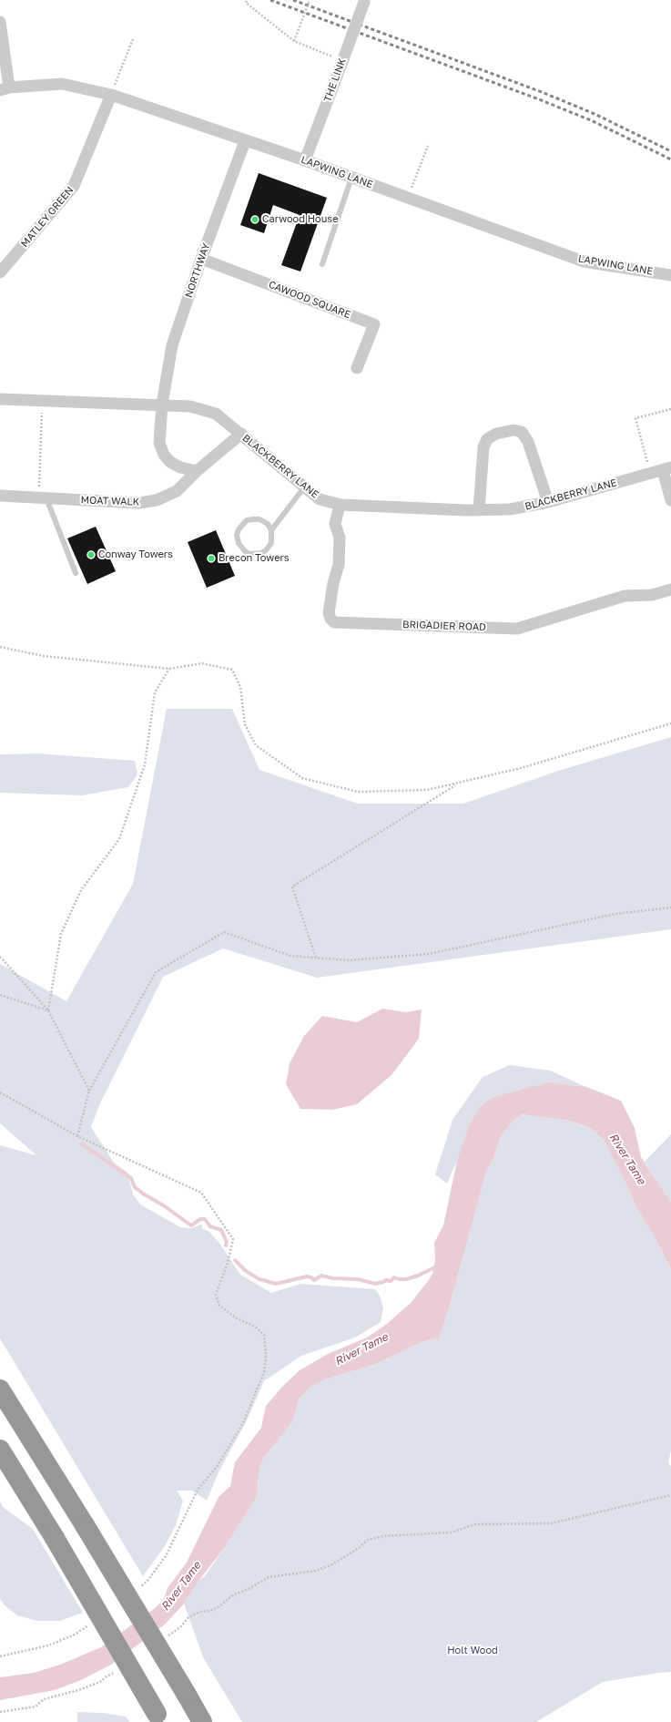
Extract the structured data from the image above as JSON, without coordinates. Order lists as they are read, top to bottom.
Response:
{
  "streets": {
    "street": [
      "THE LINK",
      "LAPWING LANE",
      "MATLEY GREEN",
      "NORTHWAY",
      "CAWOOD SQUARE",
      "BLACKBERRY LANE",
      "MOAT WALK",
      "BRIGADIER ROAD"
    ]
  },
  "crossings": [
    ["THE LINK", "LAPWING LANE"],
    ["LAPWING LANE", "MATLEY GREEN"],
    ["LAPWING LANE", "NORTHWAY"],
    ["NORTHWAY", "CAWOOD SQUARE"],
    ["NORTHWAY", "BLACKBERRY LANE"],
    ["NORTHWAY", "MOAT WALK"],
    ["BLACKBERRY LANE", "MOAT WALK"],
    ["BLACKBERRY LANE", "BRIGADIER ROAD"]
  ],
  "water": ["River Tame"],
  "parks": ["Holt Wood"],
  "places": ["Carwood House", "Conway Towers", "Brecon Towers"]
}
